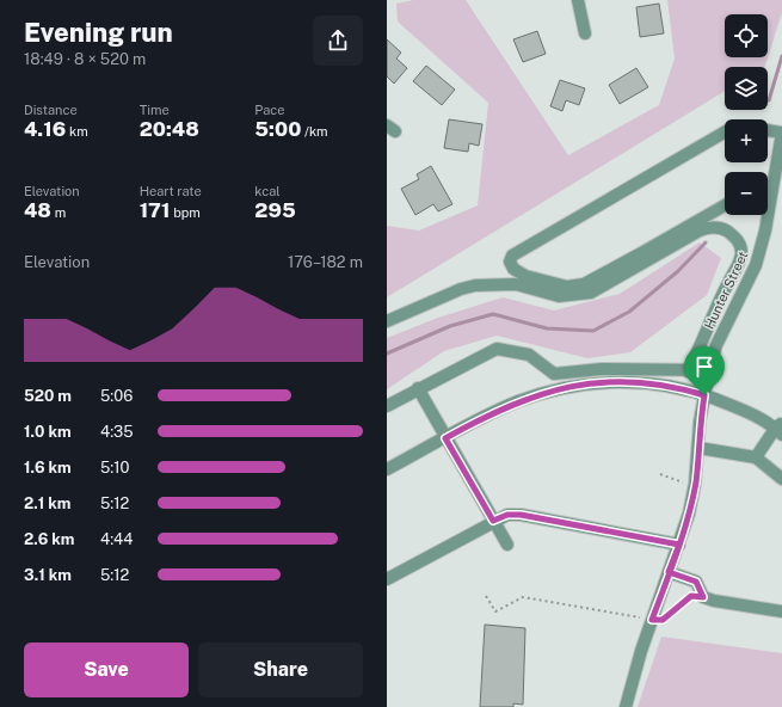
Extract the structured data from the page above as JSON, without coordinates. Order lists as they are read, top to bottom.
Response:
{
  "streets": {
    "street": ["Hunter Street"]
  },
  "page": {
    "heading": ["Evening run", "18:49 · 8 × 520 m"],
    "map_buttons": ["+", "−"],
    "stats": [
      ["Distance", "4.16 km"],
      ["Time", "20:48"],
      ["Pace", "5:00 /km"],
      ["Elevation", "48 m"],
      ["Heart rate", "171 bpm"],
      ["kcal", "295"]
    ],
    "chart": ["Elevation", "176–182 m"],
    "list": [
      {
        "name": "520 m",
        "note": "5:06"
      },
      {
        "name": "1.0 km",
        "note": "4:35"
      },
      {
        "name": "1.6 km",
        "note": "5:10"
      },
      {
        "name": "2.1 km",
        "note": "5:12"
      },
      {
        "name": "2.6 km",
        "note": "4:44"
      },
      {
        "name": "3.1 km",
        "note": "5:12"
      }
    ],
    "buttons": ["Save", "Share"]
  }
}
